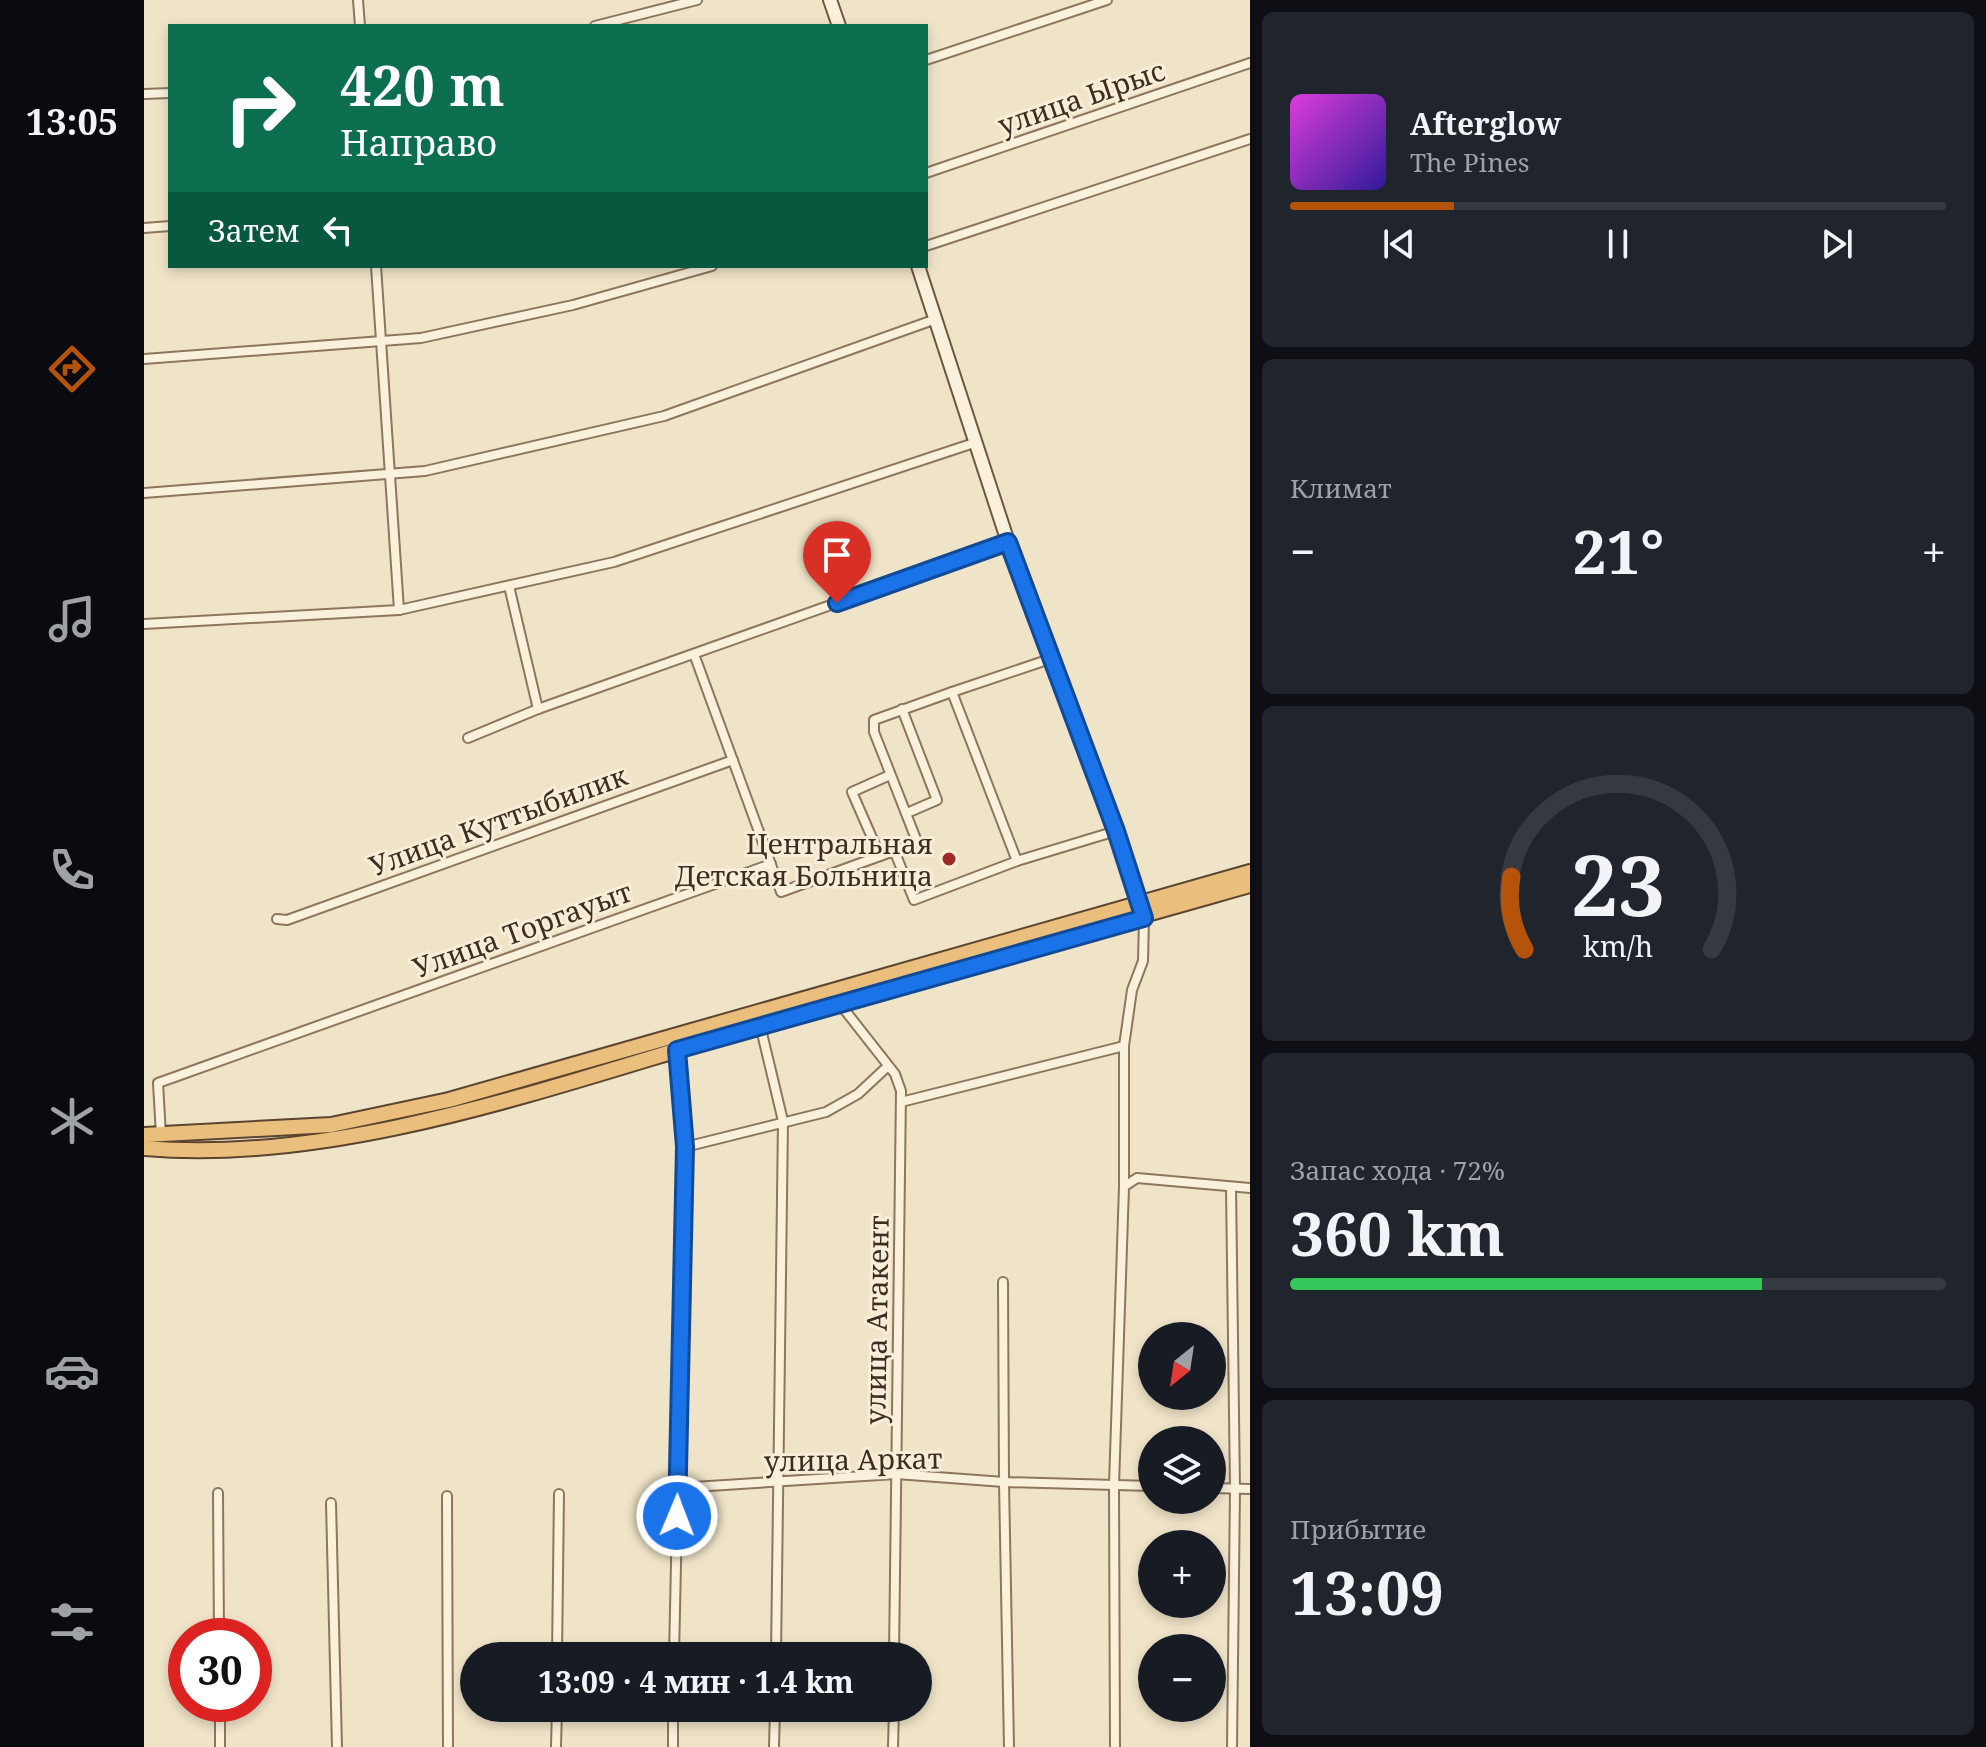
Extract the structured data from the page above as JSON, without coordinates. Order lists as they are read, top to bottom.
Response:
{
  "streets": {
    "street": [
      "улица Ырыс",
      "Улица Куттыбилик",
      "Улица Торгауыт",
      "улица Атакент",
      "улица Аркат"
    ]
  },
  "crossings": [
    ["улица Атакент", "улица Аркат"]
  ],
  "places": ["Центральная Детская Больница"],
  "north": "bottom left",
  "page": {
    "tabs": "13:05",
    "turn": ["420 m", "Направо"],
    "song": ["Afterglow", "The Pines"],
    "then": "Затем",
    "tile": [
      "Климат",
      ["Запас хода · 72%", "360 km"],
      ["Прибытие", "13:09"]
    ],
    "heat": ["−", "21°", "+"],
    "map_buttons": ["+", "−"],
    "limit": "30",
    "trip": "13:09 · 4 мин · 1.4 km",
    "gauge": ["23", "km/h"]
  }
}
